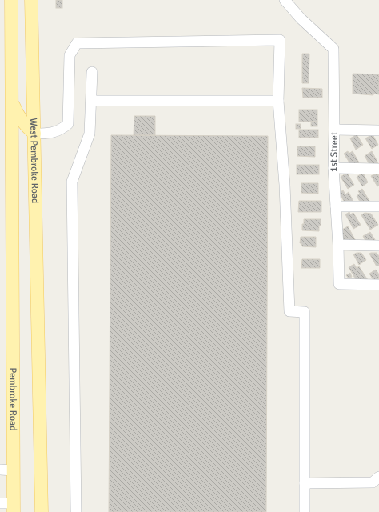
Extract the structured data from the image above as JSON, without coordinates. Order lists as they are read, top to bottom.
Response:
{
  "streets": {
    "main road": ["West Pembroke Road", "Pembroke Road"],
    "street": ["1st Street"]
  }
}
